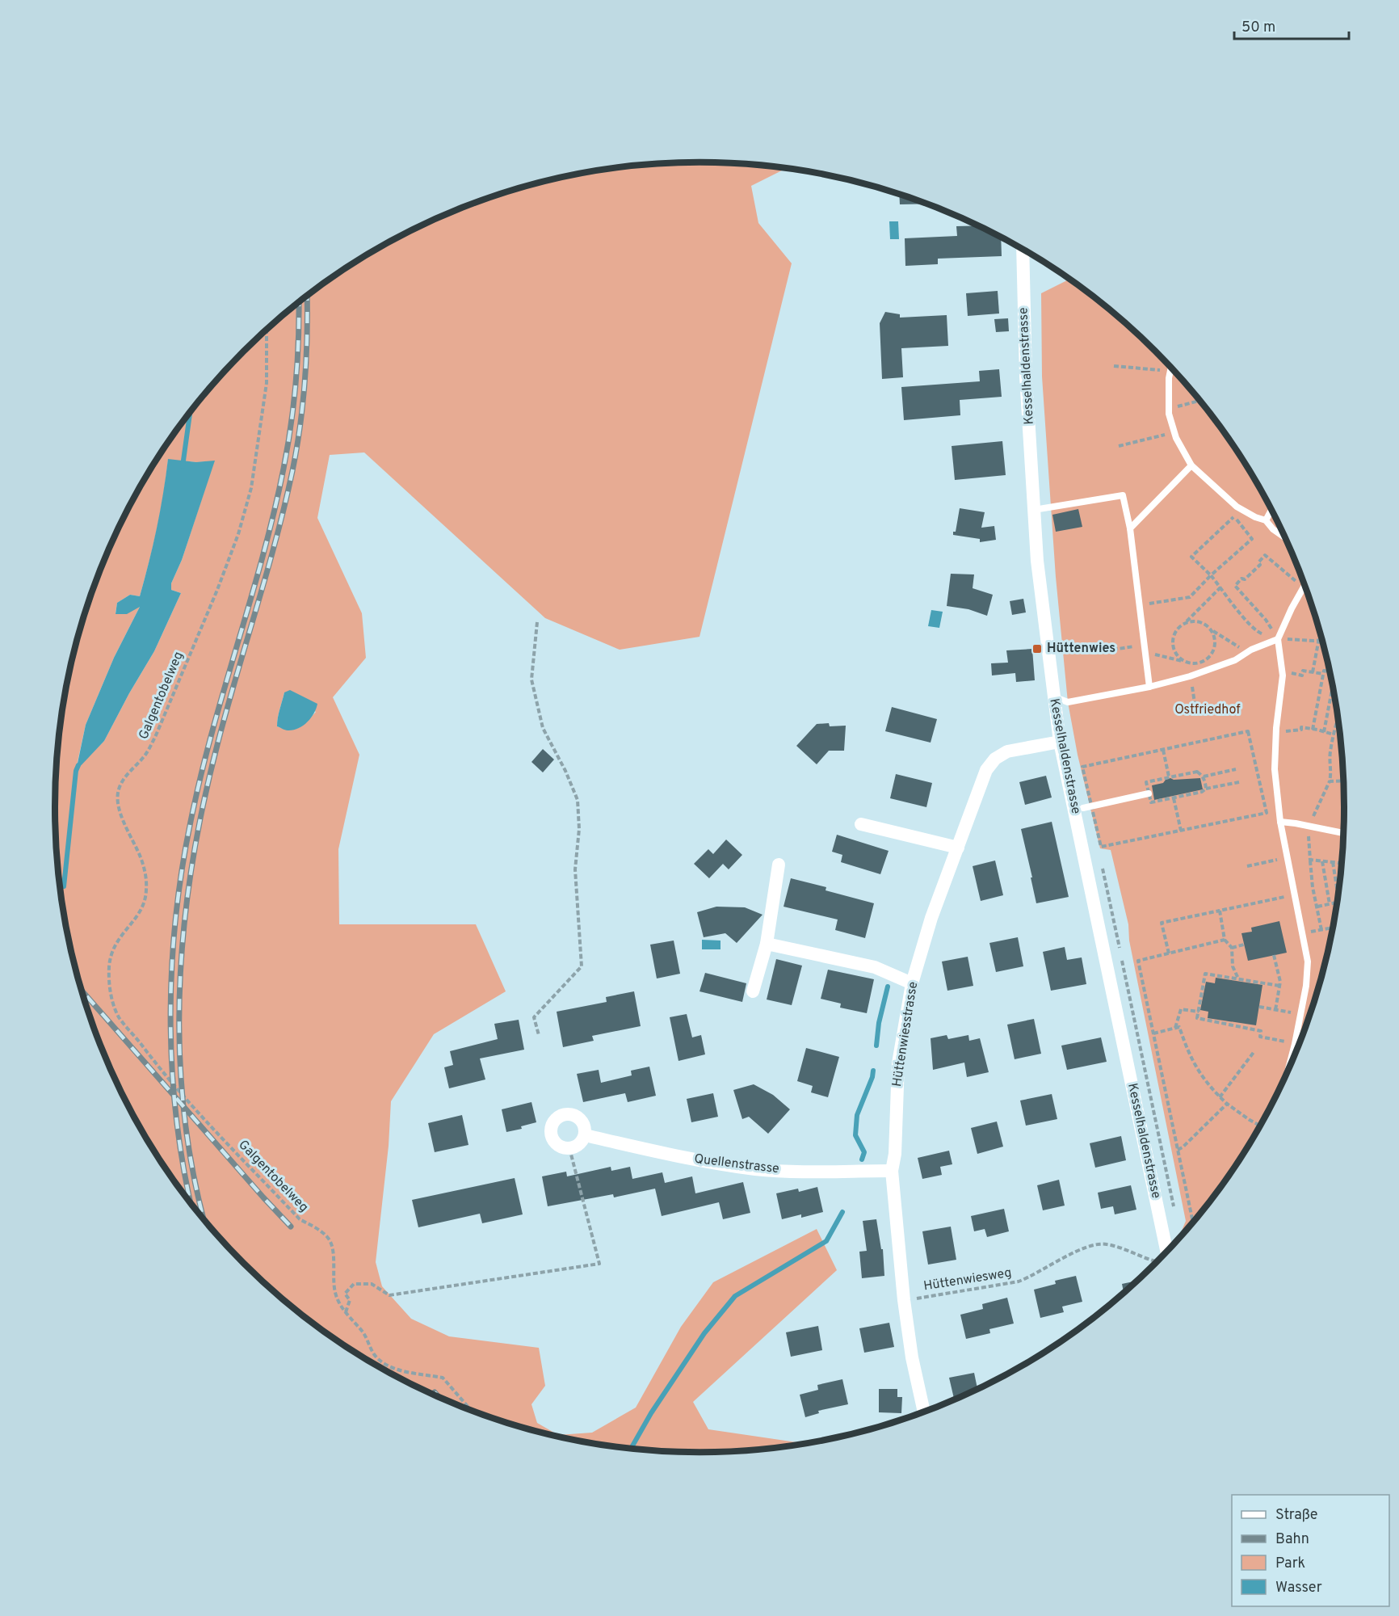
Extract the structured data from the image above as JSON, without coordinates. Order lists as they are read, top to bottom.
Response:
{
  "streets": {
    "street": ["Kesselhaldenstrasse", "Hüttenwiesstrasse", "Quellenstrasse"],
    "path": ["Galgentobelweg", "Hüttenwiesweg"]
  },
  "crossings": [
    ["Kesselhaldenstrasse", "Hüttenwiesstrasse"],
    ["Hüttenwiesstrasse", "Quellenstrasse"]
  ],
  "parks": ["Ostfriedhof"],
  "places": {
    "transit": ["Hüttenwies"]
  },
  "legend": [
    "Straße",
    "Bahn",
    "Park",
    "Wasser"
  ],
  "scale_bar": "50 m"
}
